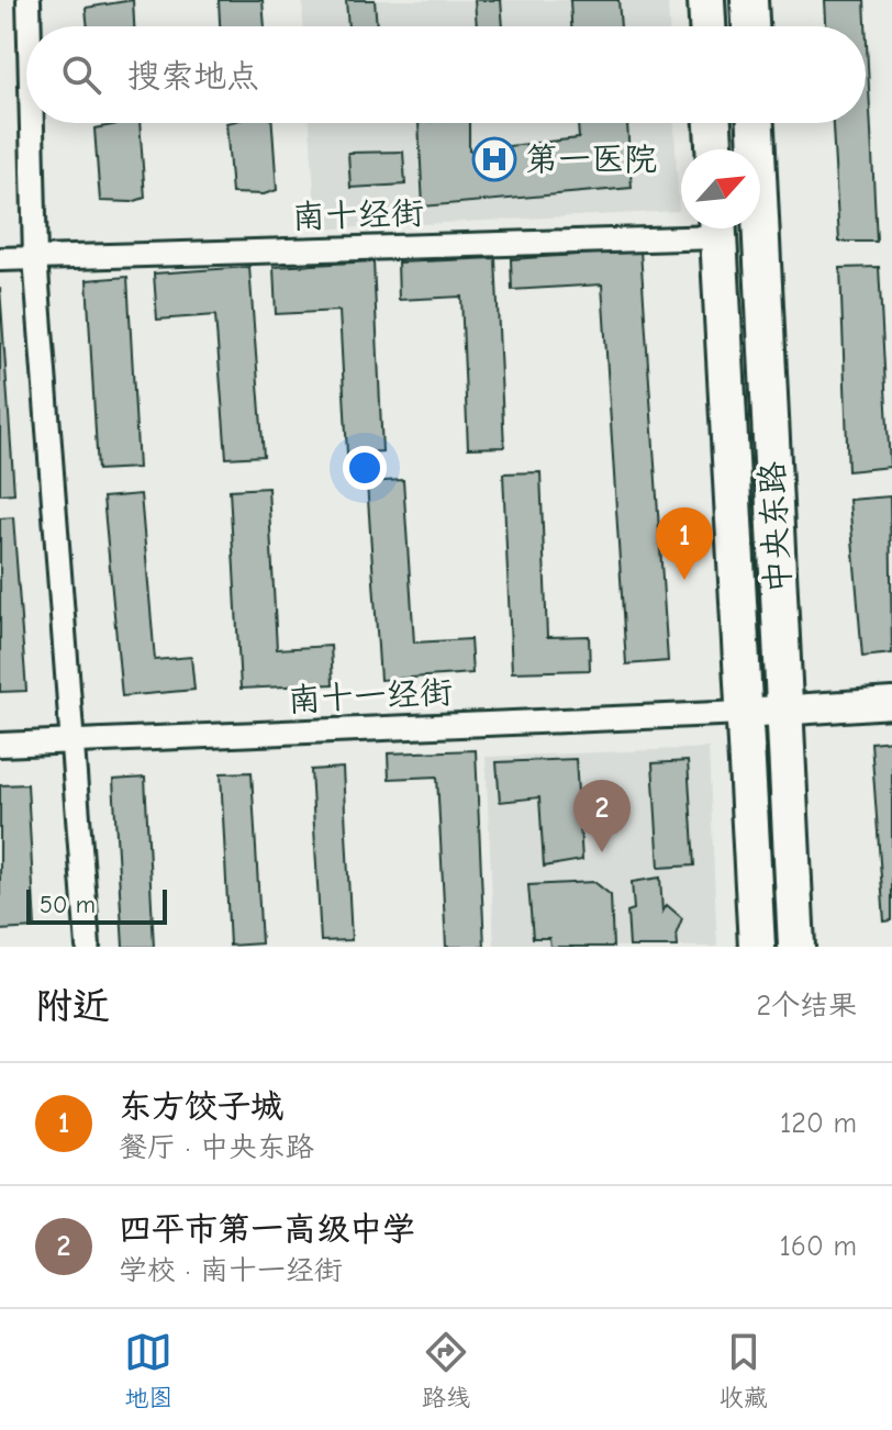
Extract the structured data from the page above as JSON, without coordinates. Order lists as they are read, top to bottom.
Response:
{
  "streets": {
    "main road": ["中央东路"],
    "street": ["南十经街", "南十一经街"]
  },
  "crossings": [
    ["中央东路", "南十一经街"]
  ],
  "places": {
    "hospital": ["第一医院"]
  },
  "scale_bar": "50 m",
  "north": "top right",
  "page": {
    "search": "搜索地点",
    "pins": ["1", "2"],
    "scale": "50 m",
    "heading": ["附近", "2个结果"],
    "list": [
      {
        "mark": "1",
        "name": "东方饺子城",
        "note": "餐厅 · 中央东路",
        "value": "120 m"
      },
      {
        "mark": "2",
        "name": "四平市第一高级中学",
        "note": "学校 · 南十一经街",
        "value": "160 m"
      }
    ],
    "nav": ["地图", "路线", "收藏"]
  }
}
